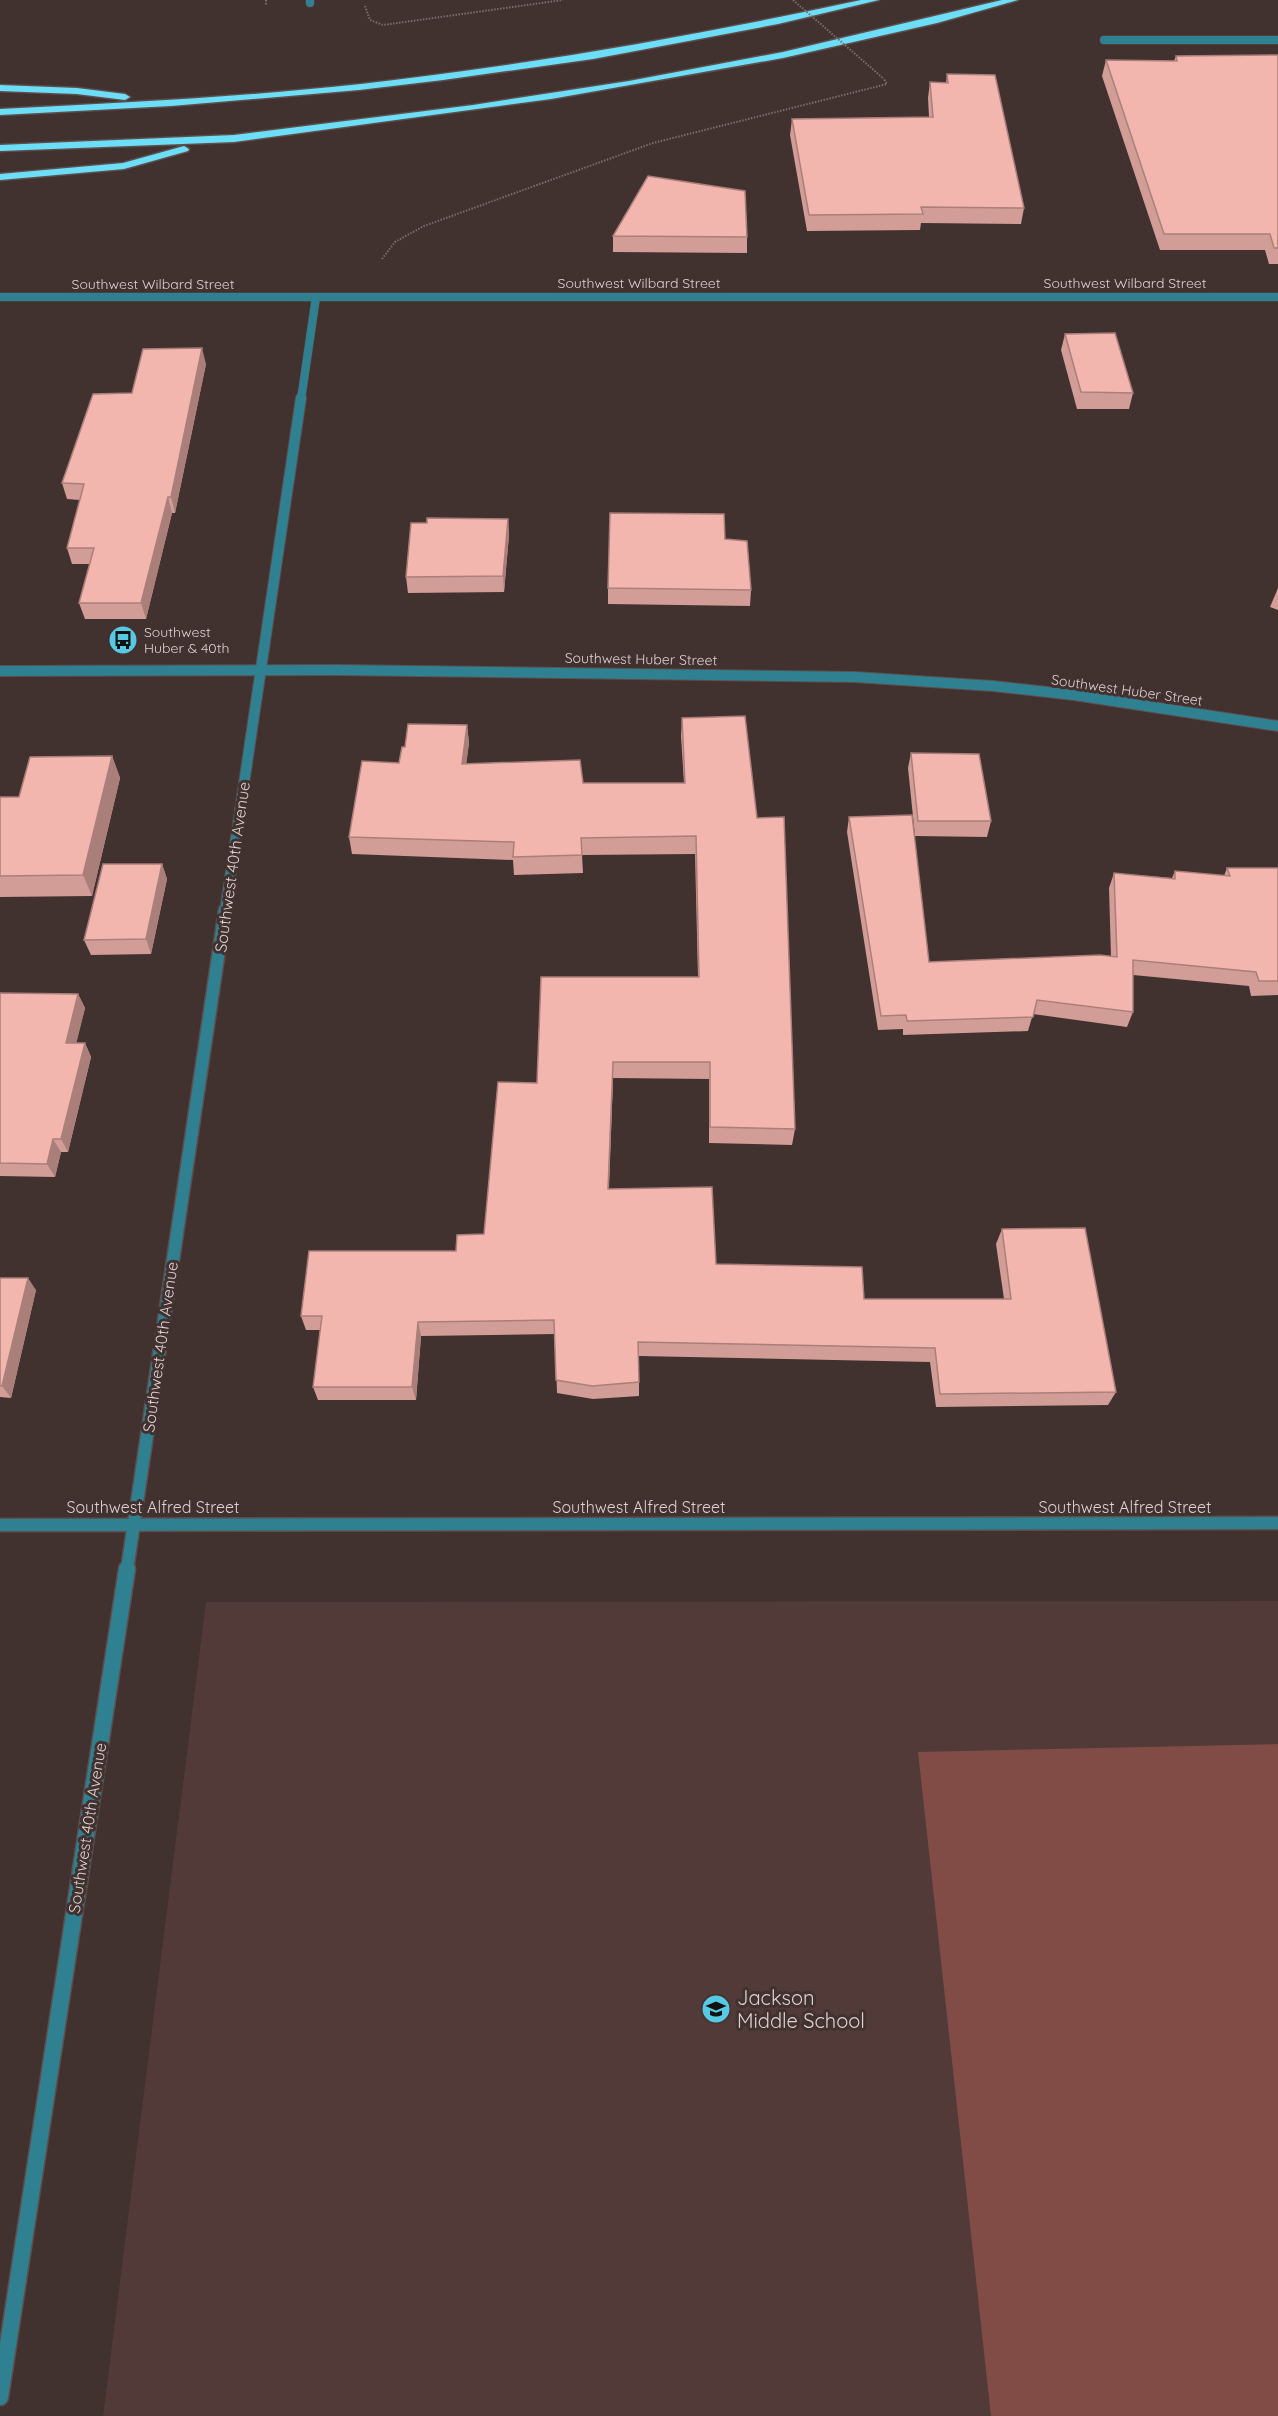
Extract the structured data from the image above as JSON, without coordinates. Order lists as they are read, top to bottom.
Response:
{
  "streets": {
    "street": [
      "Southwest Wilbard Street",
      "Southwest Huber Street",
      "Southwest 40th Avenue",
      "Southwest Alfred Street"
    ]
  },
  "crossings": [
    ["Southwest Wilbard Street", "Southwest 40th Avenue"],
    ["Southwest Huber Street", "Southwest 40th Avenue"],
    ["Southwest 40th Avenue", "Southwest Alfred Street"]
  ],
  "places": {
    "bus stop": ["Southwest Huber & 40th"],
    "school or university": ["Jackson Middle School"]
  }
}
